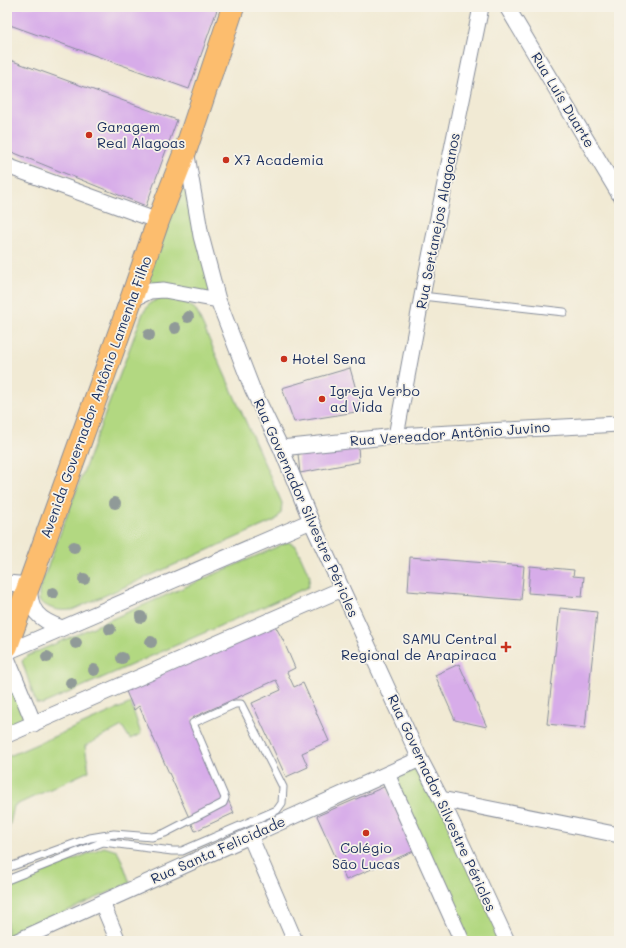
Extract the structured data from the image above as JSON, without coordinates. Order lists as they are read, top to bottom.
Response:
{
  "streets": {
    "main road": ["Avenida Governador Antônio Lamenha Filho"],
    "street": [
      "Rua Luís Duarte",
      "Rua Sertanejos Alagoanos",
      "Rua Vereador Antônio Juvino",
      "Rua Governador Silvestre Péricles",
      "Rua Santa Felicidade"
    ]
  },
  "crossings": [
    ["Rua Sertanejos Alagoanos", "Rua Vereador Antônio Juvino"],
    ["Avenida Governador Antônio Lamenha Filho", "Rua Governador Silvestre Péricles"],
    ["Rua Vereador Antônio Juvino", "Rua Governador Silvestre Péricles"],
    ["Rua Governador Silvestre Péricles", "Rua Santa Felicidade"]
  ],
  "places": {
    "other": [
      "Garagem Real Alagoas",
      "X7 Academia",
      "Hotel Sena",
      "Igreja Verbo ad Vida",
      "Colégio São Lucas"
    ],
    "health": ["SAMU Central Regional de Arapiraca"]
  }
}
